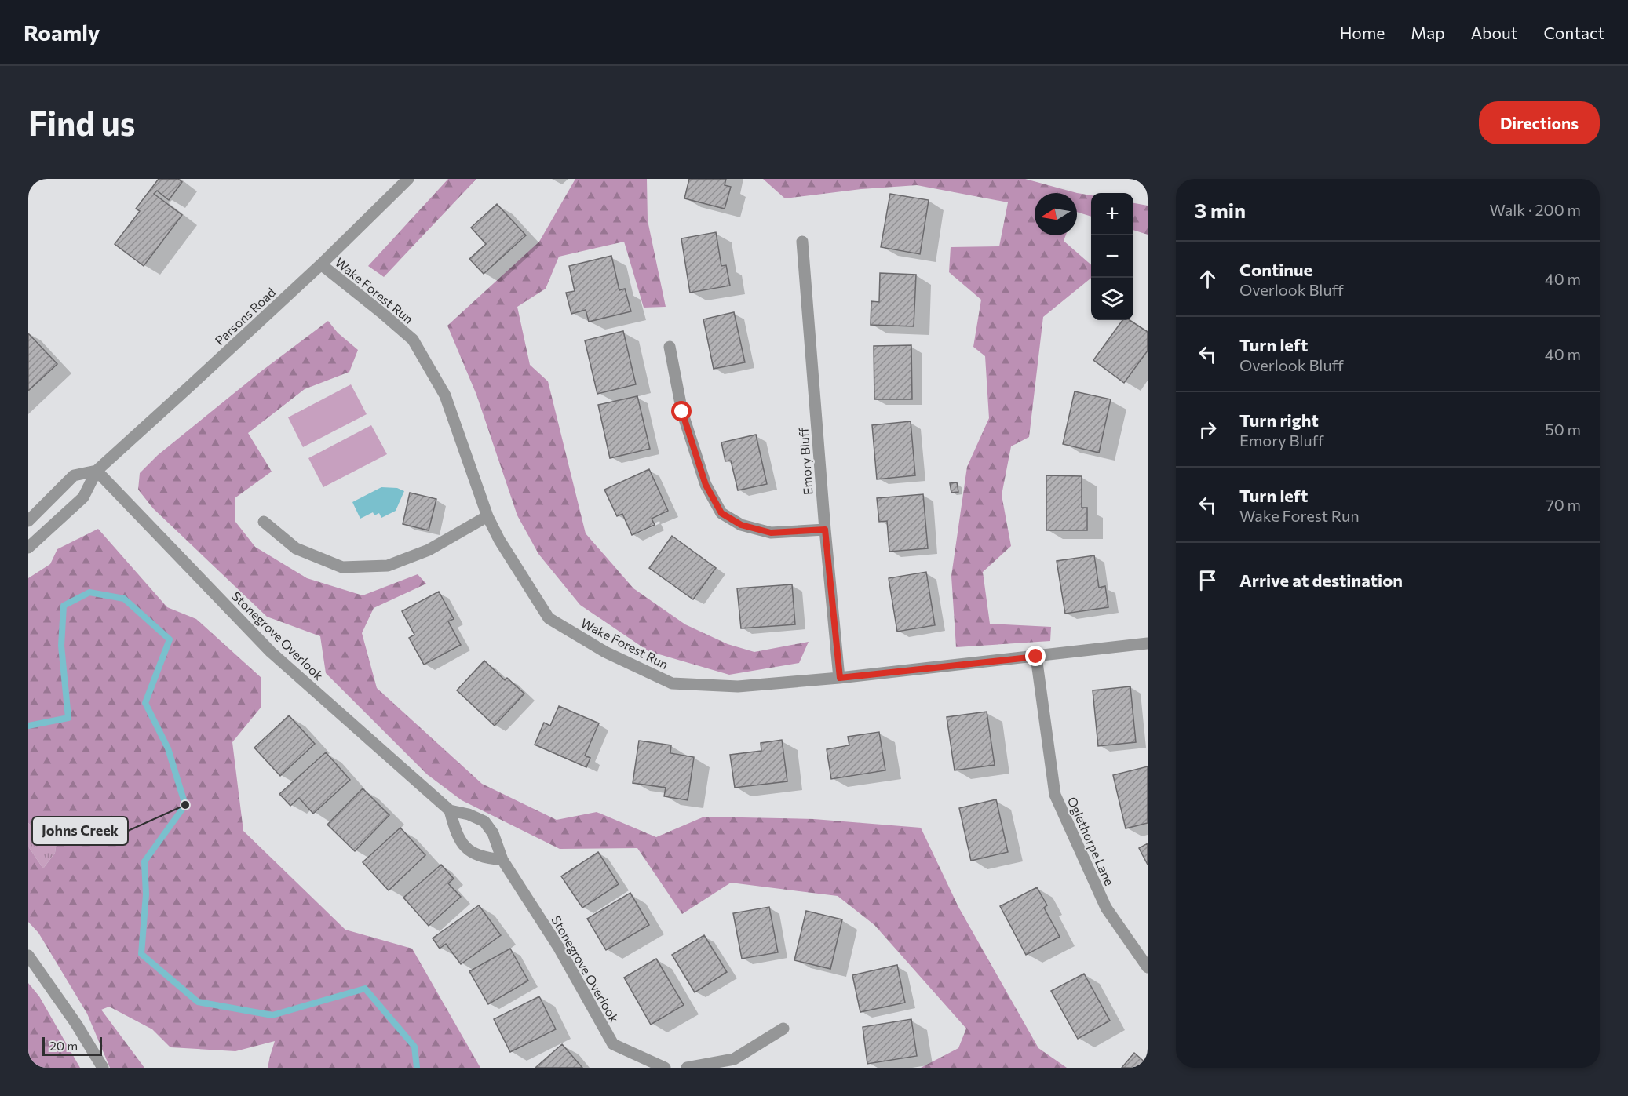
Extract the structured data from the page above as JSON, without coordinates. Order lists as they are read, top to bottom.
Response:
{
  "streets": {
    "street": [
      "Wake Forest Run",
      "Parsons Road",
      "Emory Bluff",
      "Stonegrove Overlook",
      "Oglethorpe Lane"
    ]
  },
  "crossings": [
    ["Wake Forest Run", "Parsons Road"],
    ["Wake Forest Run", "Emory Bluff"],
    ["Wake Forest Run", "Oglethorpe Lane"],
    ["Parsons Road", "Stonegrove Overlook"]
  ],
  "places": ["Johns Creek"],
  "scale_bar": "20 m",
  "north": "left",
  "page": {
    "header": "Roamly",
    "nav": [
      "Home",
      "Map",
      "About",
      "Contact"
    ],
    "buttons": "Directions",
    "title": "Find us",
    "heading": ["3 min", "Walk · 200 m"],
    "map_buttons": ["+", "−"],
    "list": [
      ["Continue", "Overlook Bluff", "40 m"],
      ["Turn left", "Overlook Bluff", "40 m"],
      ["Turn right", "Emory Bluff", "50 m"],
      ["Turn left", "Wake Forest Run", "70 m"],
      "Arrive at destination"
    ],
    "scale": "20 m"
  }
}
